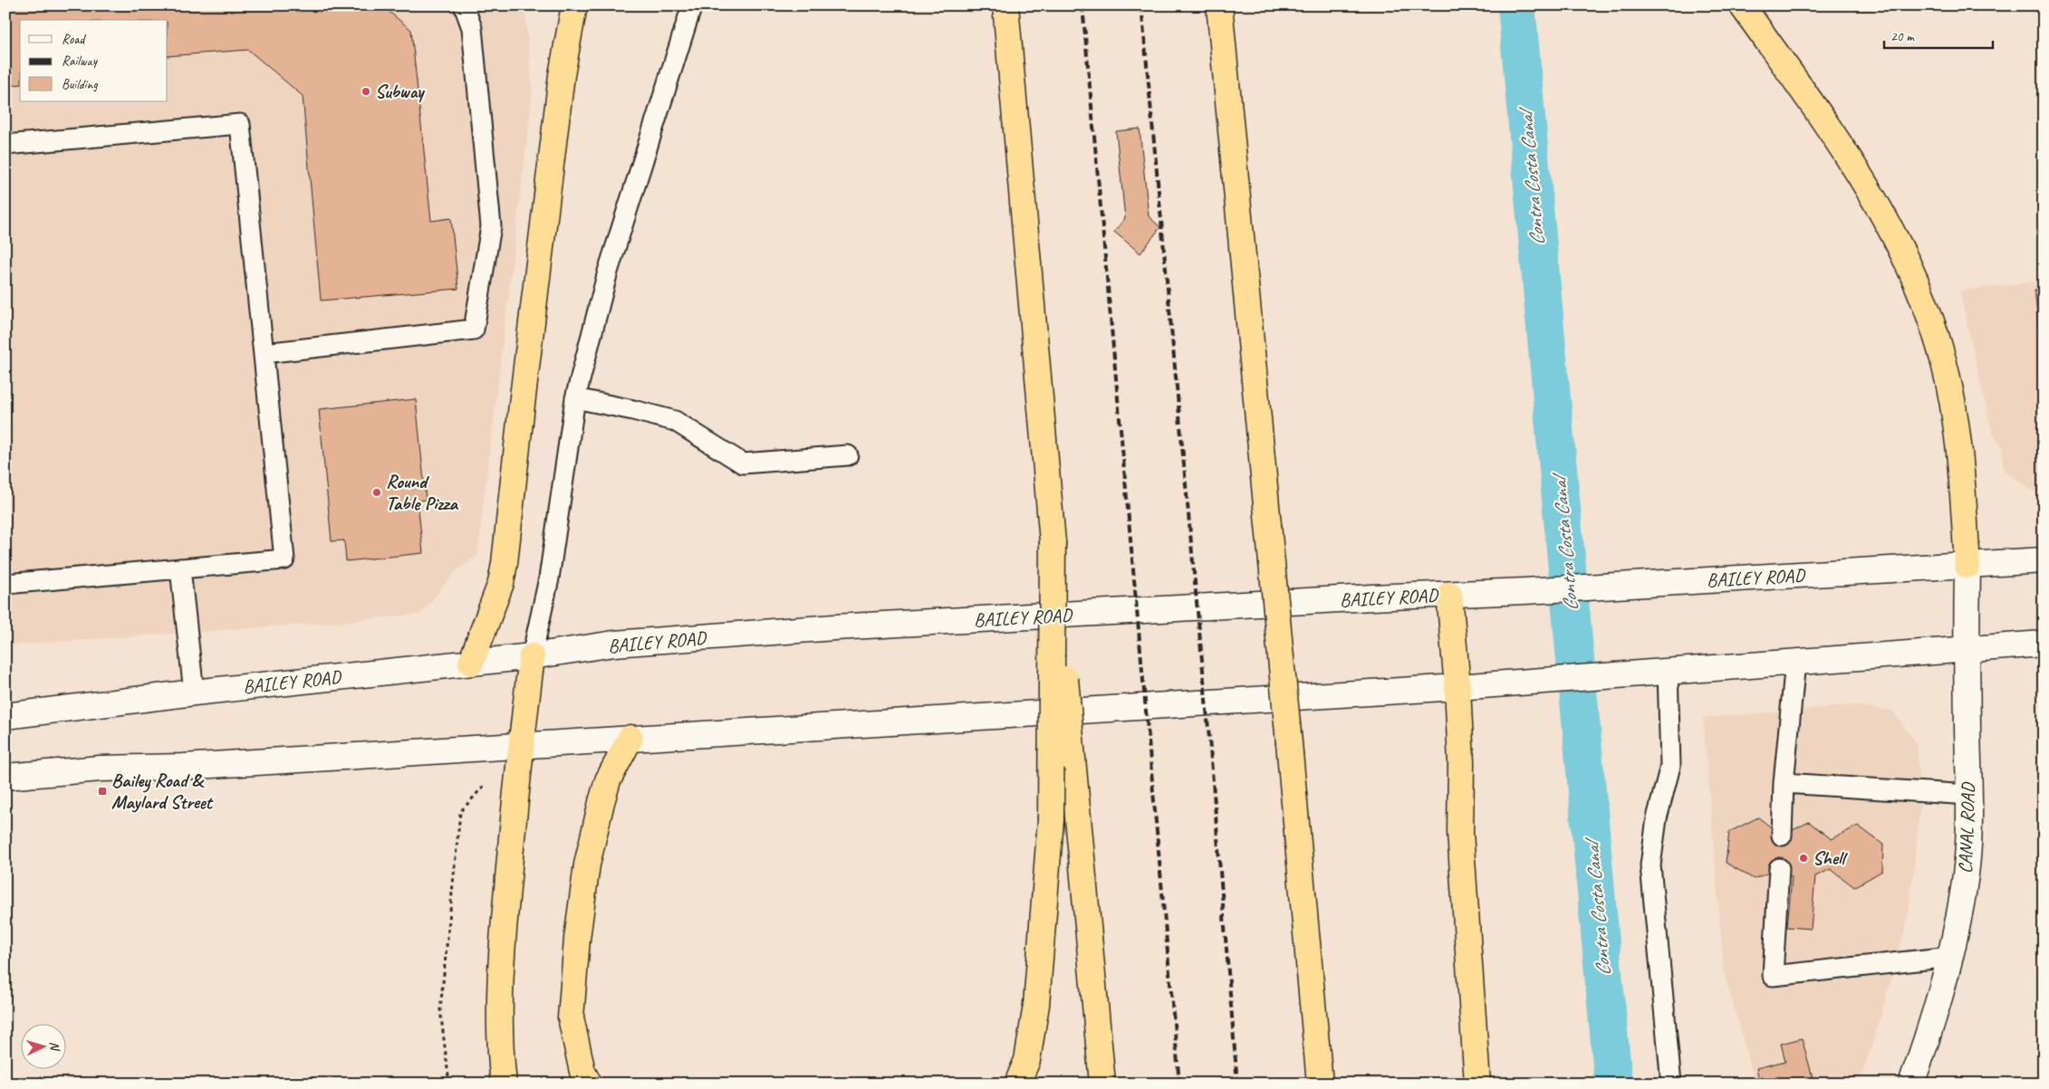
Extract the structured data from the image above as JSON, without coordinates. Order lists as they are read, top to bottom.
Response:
{
  "streets": {
    "main road": ["BAILEY ROAD", "CANAL ROAD"]
  },
  "crossings": [
    ["BAILEY ROAD", "CANAL ROAD"]
  ],
  "water": ["Contra Costa Canal"],
  "places": {
    "other": ["Subway", "Round Table Pizza", "Shell"],
    "transit": ["Bailey Road & Maylard Street"]
  },
  "legend": ["Road", "Railway", "Building"],
  "scale_bar": "20 m",
  "north": "right"
}
